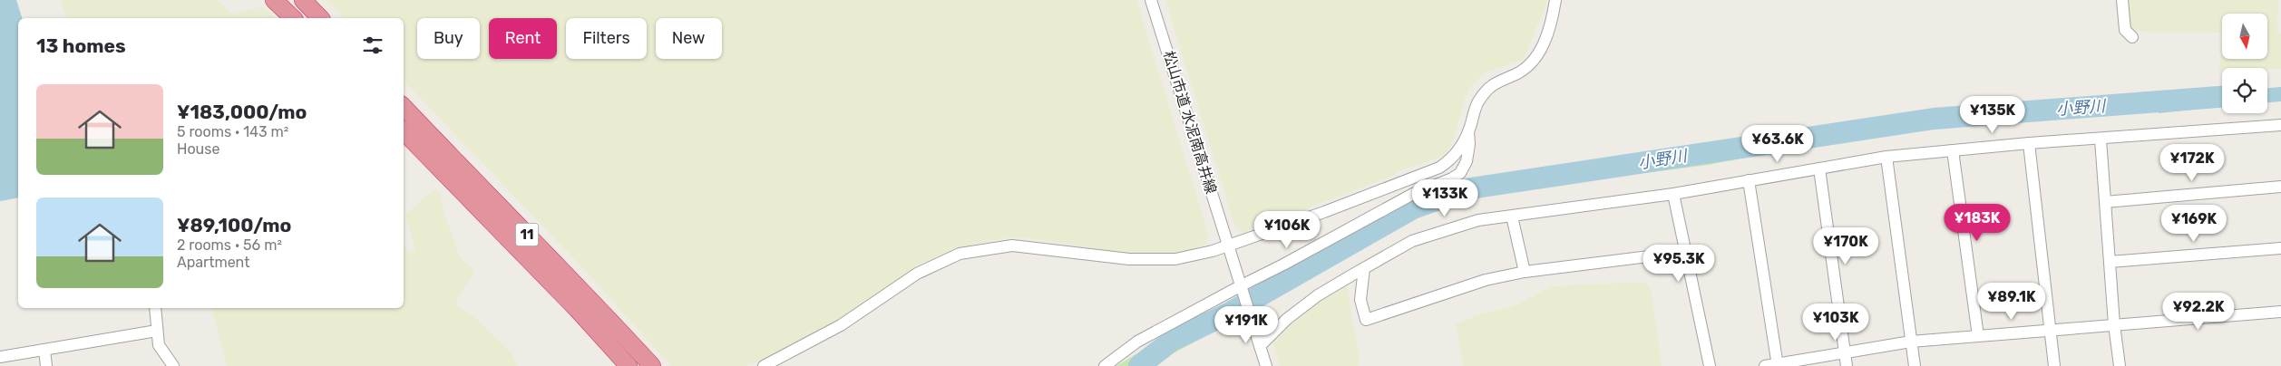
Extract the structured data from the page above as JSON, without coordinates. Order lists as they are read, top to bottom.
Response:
{
  "streets": {
    "highway": ["11"],
    "street": ["松山市道 水泥南高井線"]
  },
  "water": ["小野川"],
  "north": "bottom",
  "page": {
    "chip": [
      "Buy",
      "Rent",
      "Filters",
      "New"
    ],
    "heading": "13 homes",
    "list": [
      {
        "name": "¥183,000/mo",
        "note": "5 rooms · 143 m² · House"
      },
      {
        "name": "¥89,100/mo",
        "note": "2 rooms · 56 m² · Apartment"
      }
    ],
    "price": [
      "¥135K",
      "¥63.6K",
      "¥172K",
      "¥133K",
      "¥183K",
      "¥169K",
      "¥106K",
      "¥170K",
      "¥95.3K",
      "¥89.1K",
      "¥92.2K",
      "¥103K",
      "¥191K"
    ]
  }
}
